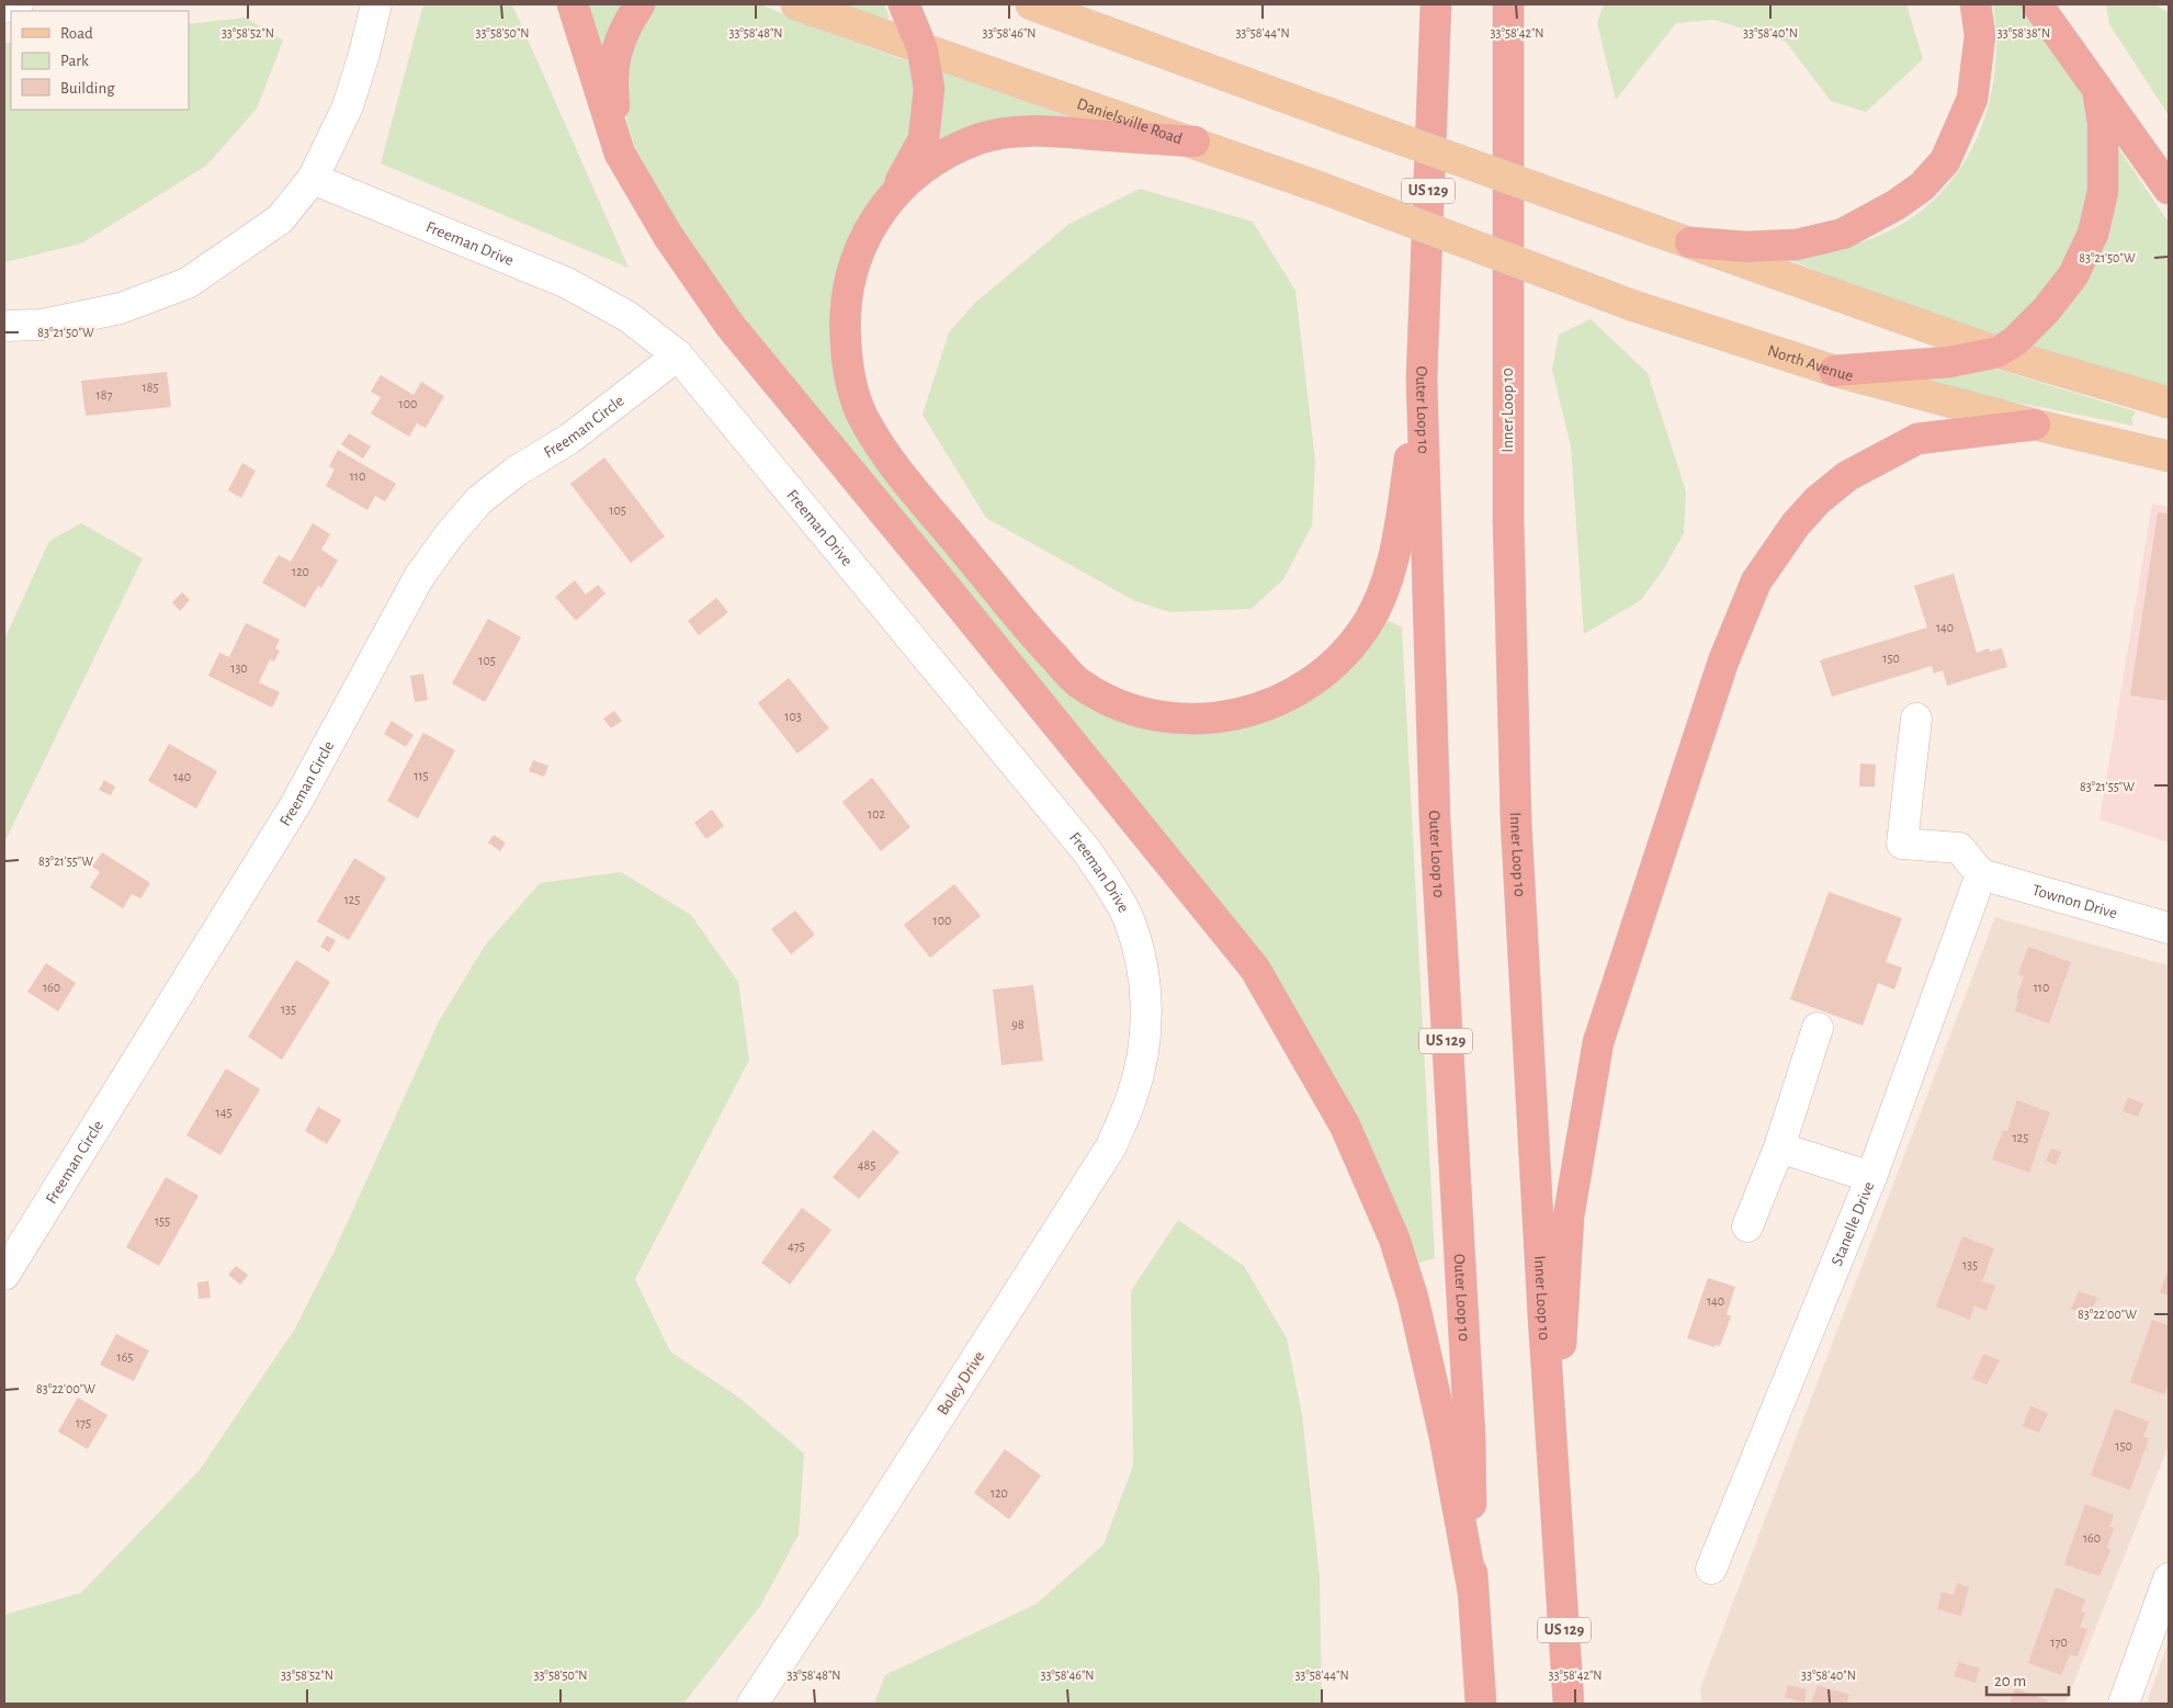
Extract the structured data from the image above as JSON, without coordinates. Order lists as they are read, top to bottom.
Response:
{
  "streets": {
    "highway": ["US 129", "Outer Loop 10", "Inner Loop 10"],
    "main road": ["Danielsville Road", "North Avenue"],
    "street": [
      "Freeman Drive",
      "Freeman Circle",
      "Townon Drive",
      "Stanelle Drive",
      "Boley Drive"
    ]
  },
  "crossings": [
    ["Danielsville Road", "North Avenue"],
    ["Freeman Drive", "Freeman Circle"],
    ["Freeman Drive", "Boley Drive"],
    ["Townon Drive", "Stanelle Drive"]
  ],
  "house_numbers": [
    "185",
    "187",
    "100",
    "110",
    "105",
    "120",
    "140",
    "150",
    "105",
    "130",
    "103",
    "115",
    "140",
    "102",
    "125",
    "100",
    "160",
    "110",
    "135",
    "98",
    "145",
    "125",
    "485",
    "155",
    "475",
    "135",
    "140",
    "165",
    "175",
    "150",
    "120",
    "160",
    "170"
  ],
  "legend": ["Road", "Park", "Building"],
  "scale_bar": "20 m",
  "coordinates": [
    "33°58'52\"N",
    "33°58'50\"N",
    "33°58'48\"N",
    "33°58'46\"N",
    "33°58'44\"N",
    "33°58'42\"N",
    "33°58'40\"N",
    "33°58'38\"N",
    "83°21'50\"W",
    "83°21'55\"W",
    "83°22'00\"W"
  ]
}
